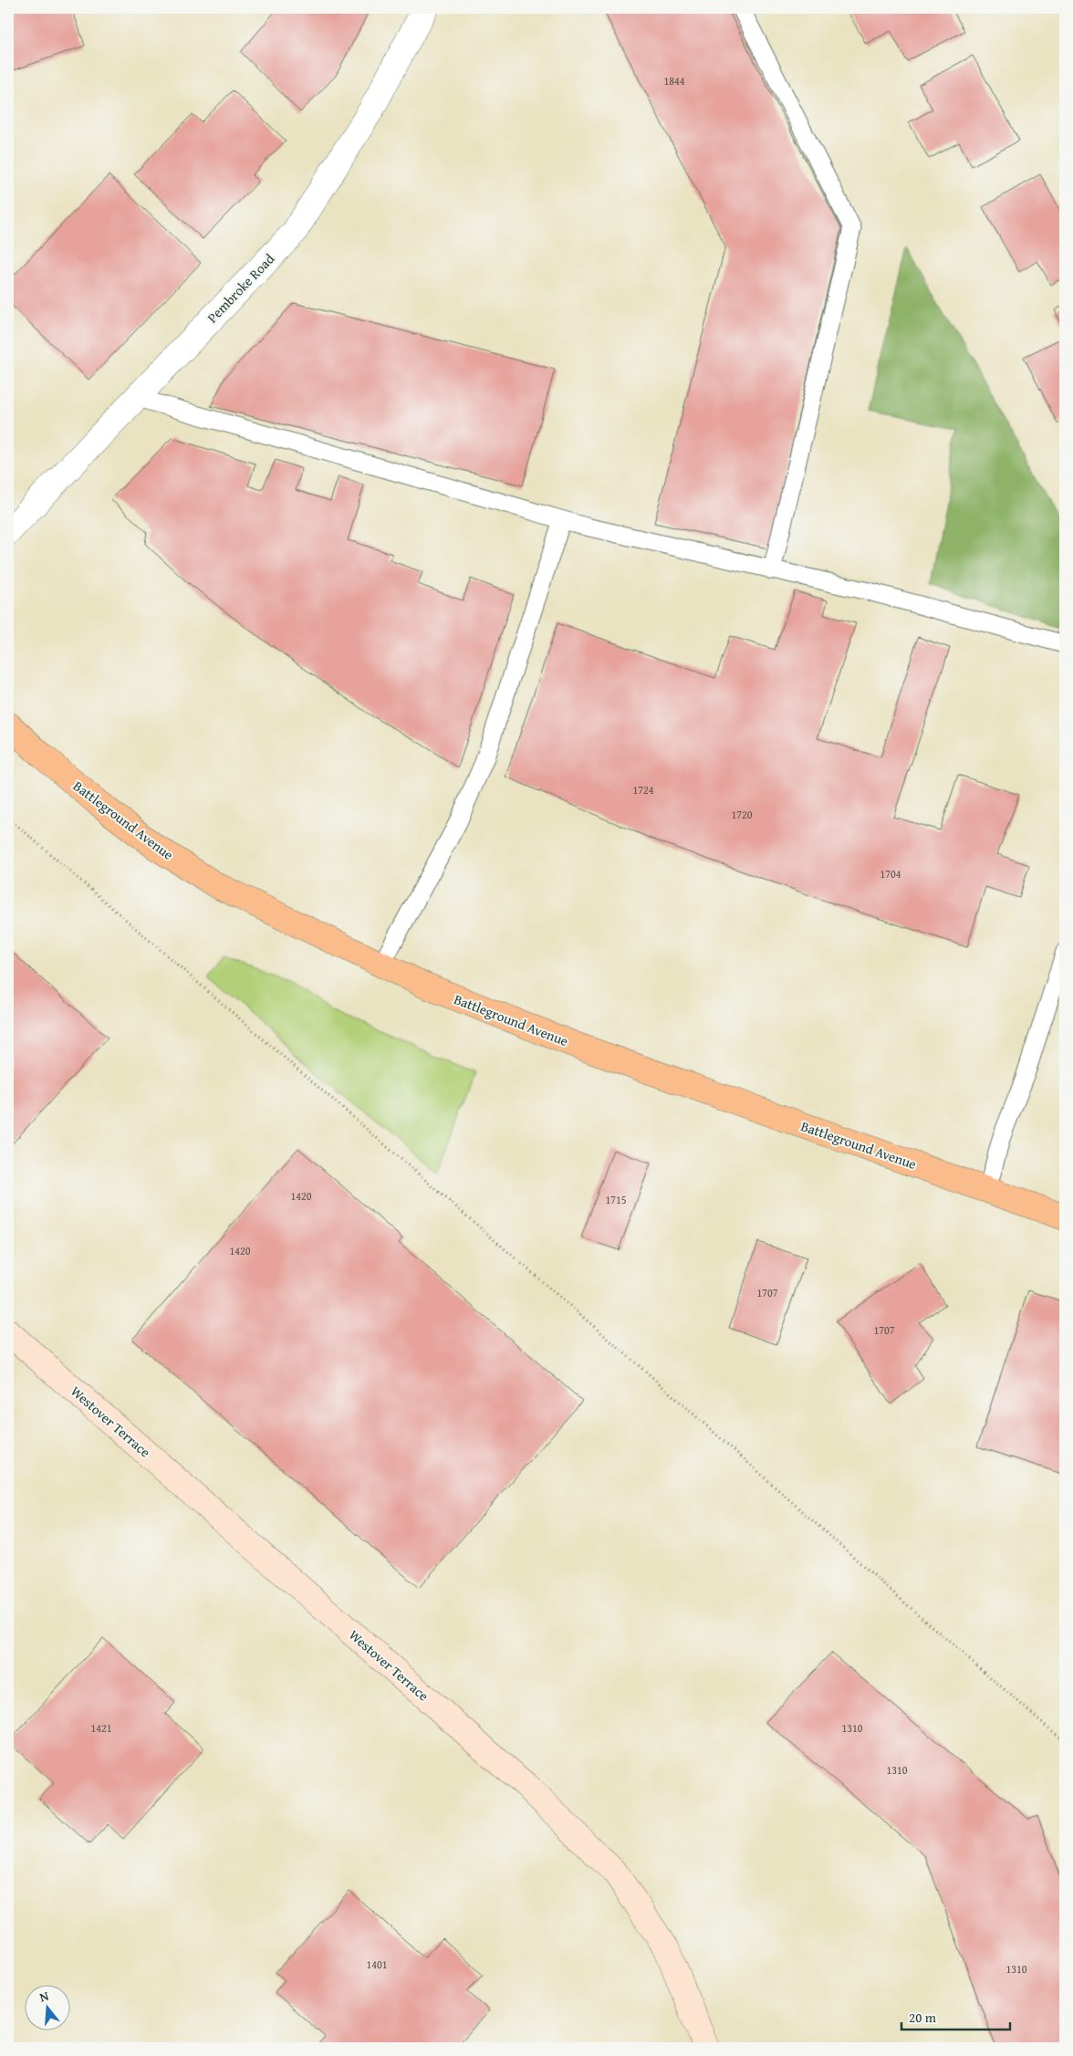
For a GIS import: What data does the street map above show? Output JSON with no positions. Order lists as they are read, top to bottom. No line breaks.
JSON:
{"streets":{"main road":["Battleground Avenue","Westover Terrace"],"street":["Pembroke Road"]},"house_numbers":["1844","1724","1720","1704","1420","1715","1420","1707","1707","1421","1310","1310","1401","1310"],"scale_bar":"20 m","north":"top"}
